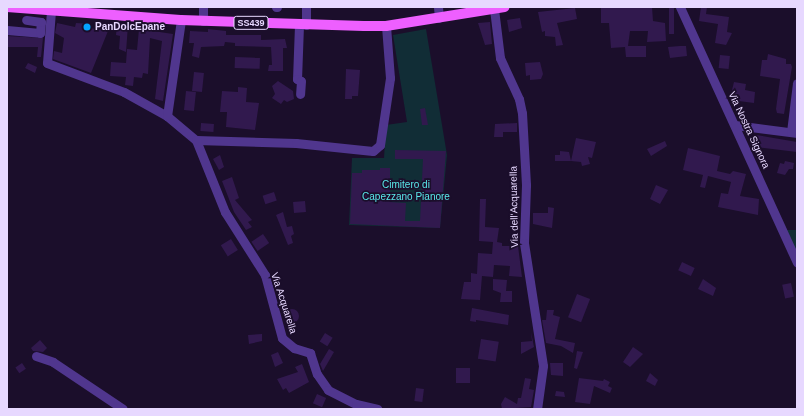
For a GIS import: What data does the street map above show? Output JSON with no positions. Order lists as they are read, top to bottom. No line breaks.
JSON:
{"streets":{"main road":["SS439"],"street":["Via Nostra Signora","Via dell'Acquarella","Via Acquarella"]},"crossings":[["SS439","Via dell'Acquarella"],["SS439","Via Acquarella"]],"parks":["Cimitero di Capezzano Pianore"],"places":["PanDolcEpane"]}
